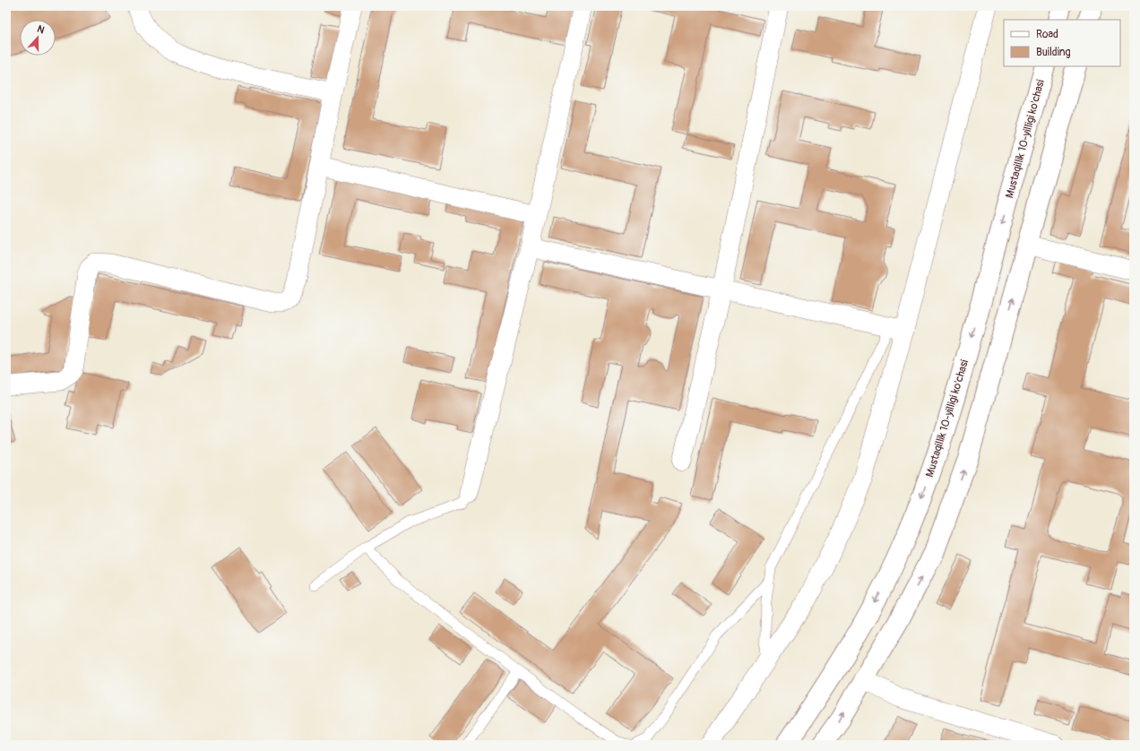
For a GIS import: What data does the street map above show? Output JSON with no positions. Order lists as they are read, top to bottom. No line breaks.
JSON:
{"streets":{"main road":["Mustaqillik 10-yilligi ko'chasi"]},"legend":["Road","Building"],"north":"top"}
